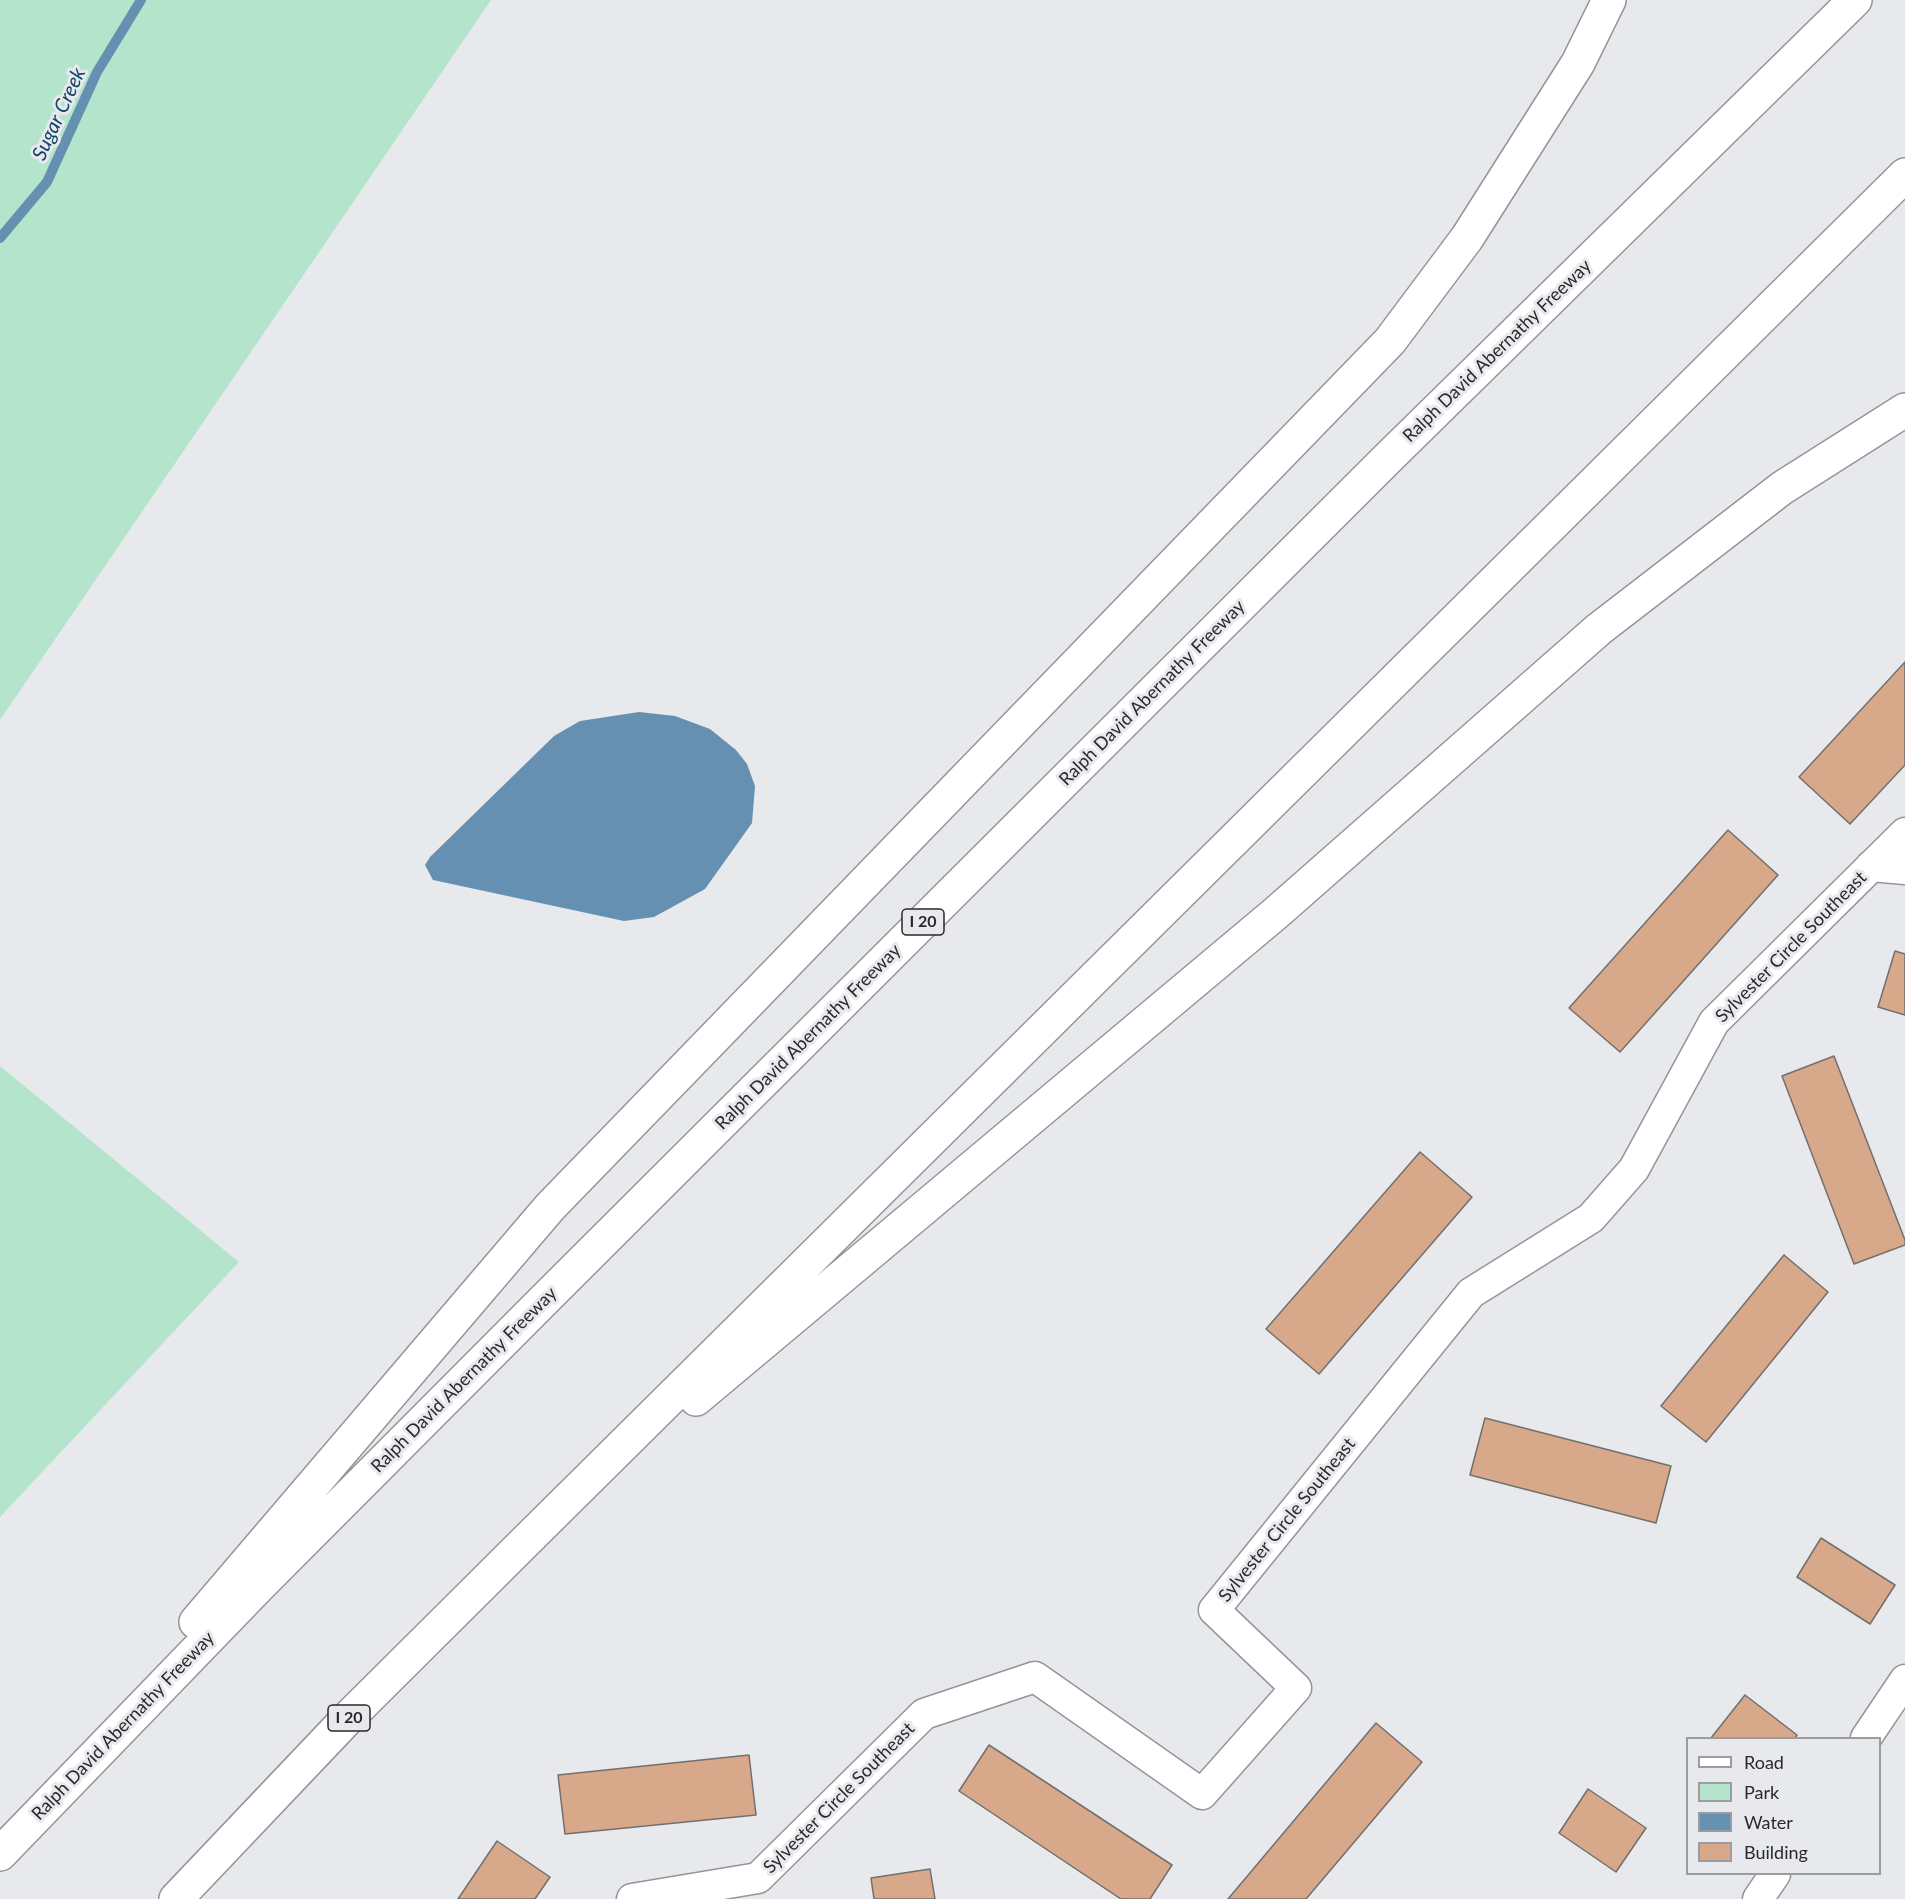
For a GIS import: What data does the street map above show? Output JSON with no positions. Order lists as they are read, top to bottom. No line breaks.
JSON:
{"streets":{"highway":["Ralph David Abernathy Freeway","I 20"],"street":["Sylvester Circle Southeast"]},"water":["Sugar Creek"],"legend":["Road","Park","Water","Building"]}
